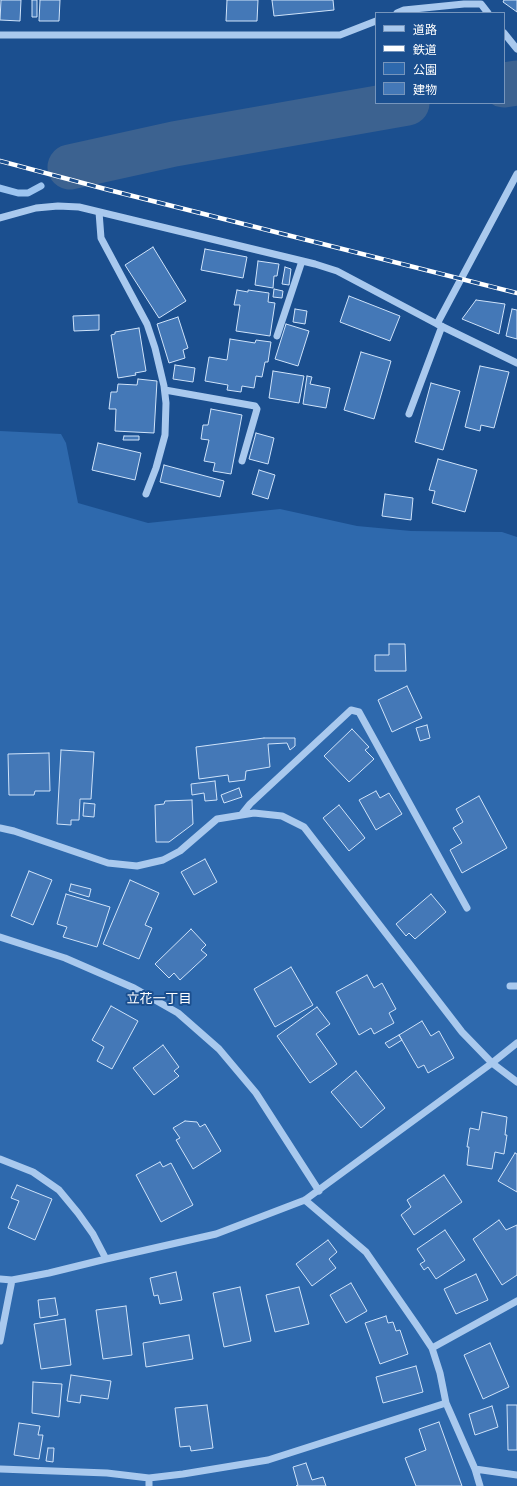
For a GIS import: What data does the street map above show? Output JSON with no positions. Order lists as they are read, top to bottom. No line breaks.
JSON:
{"districts":["立花一丁目"],"legend":["道路","鉄道","公園","建物"]}
